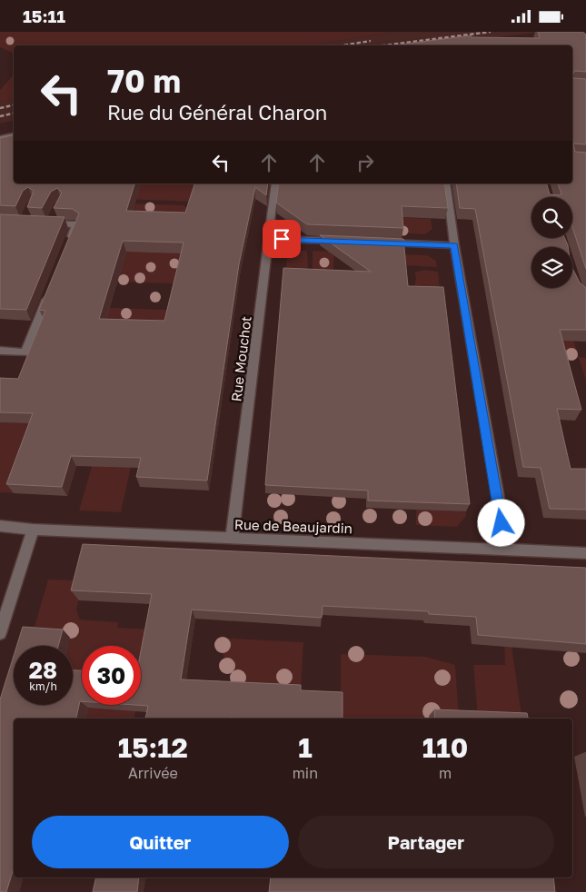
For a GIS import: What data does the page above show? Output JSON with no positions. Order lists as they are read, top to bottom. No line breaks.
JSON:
{"streets":{"street":["Rue Mouchot","Rue de Beaujardin"]},"crossings":[["Rue Mouchot","Rue de Beaujardin"]],"page":{"status":"15:11","turn":["70 m","Rue du Général Charon"],"speed":"28 km/h","limit":"30","eta":["15:12","Arrivée","1","min","110","m"],"buttons":["Quitter","Partager"]}}
